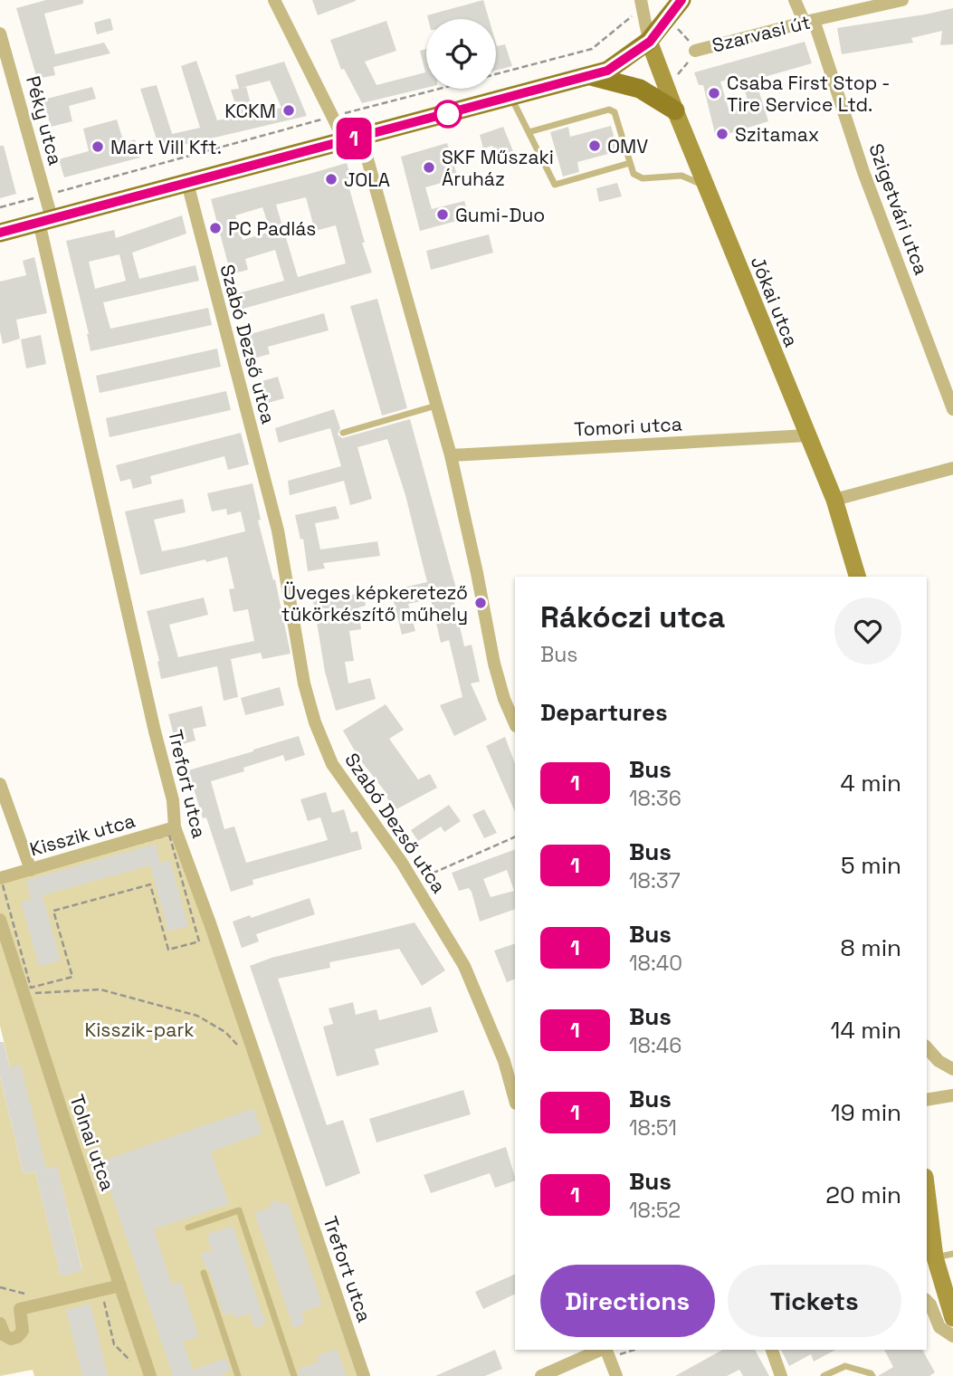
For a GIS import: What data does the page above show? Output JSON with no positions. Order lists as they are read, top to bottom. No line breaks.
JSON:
{"streets":{"main road":["Jókai utca"],"street":["Szarvasi út","Péky utca","Szigetvári utca","Szabó Dezső utca","Tomori utca","Trefort utca","Kisszik utca","Tolnai utca"]},"crossings":[["Szarvasi út","Szigetvári utca"],["Péky utca","Trefort utca"],["Jókai utca","Tomori utca"],["Trefort utca","Kisszik utca"]],"parks":["Kisszik-park"],"places":["Csaba First Stop - Tire Service Ltd.","KCKM","Szitamax","OMV","Mart Vill Kft.","SKF Műszaki Áruház","JOLA","Gumi-Duo","PC Padlás","Üveges képkeretező tükörkészítő műhely"],"lines":["bus line 1"],"page":{"on_map":"1","heading":[["Rákóczi utca","Bus"],"Departures"],"list":[{"mark":"1","name":"Bus","note":"18:36","value":"4 min"},{"mark":"1","name":"Bus","note":"18:37","value":"5 min"},{"mark":"1","name":"Bus","note":"18:40","value":"8 min"},{"mark":"1","name":"Bus","note":"18:46","value":"14 min"},{"mark":"1","name":"Bus","note":"18:51","value":"19 min"},{"mark":"1","name":"Bus","note":"18:52","value":"20 min"}],"buttons":["Directions","Tickets"]}}
